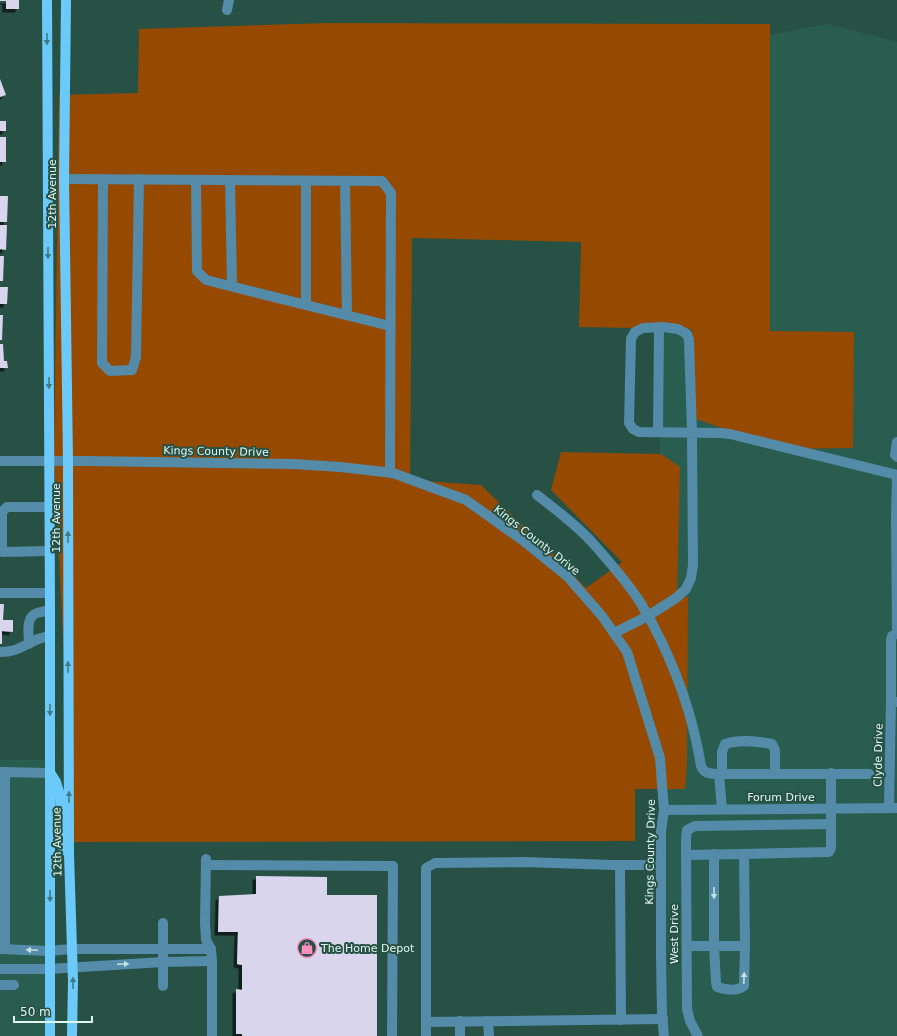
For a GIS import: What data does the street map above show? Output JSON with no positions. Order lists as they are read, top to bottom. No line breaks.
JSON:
{"streets":{"main road":["12th Avenue"],"street":["Kings County Drive","Clyde Drive","Forum Drive","West Drive"]},"crossings":[["12th Avenue","Kings County Drive"],["Kings County Drive","Forum Drive"],["Clyde Drive","Forum Drive"]],"places":{"shop":["The Home Depot"]},"scale_bar":"50 m"}
